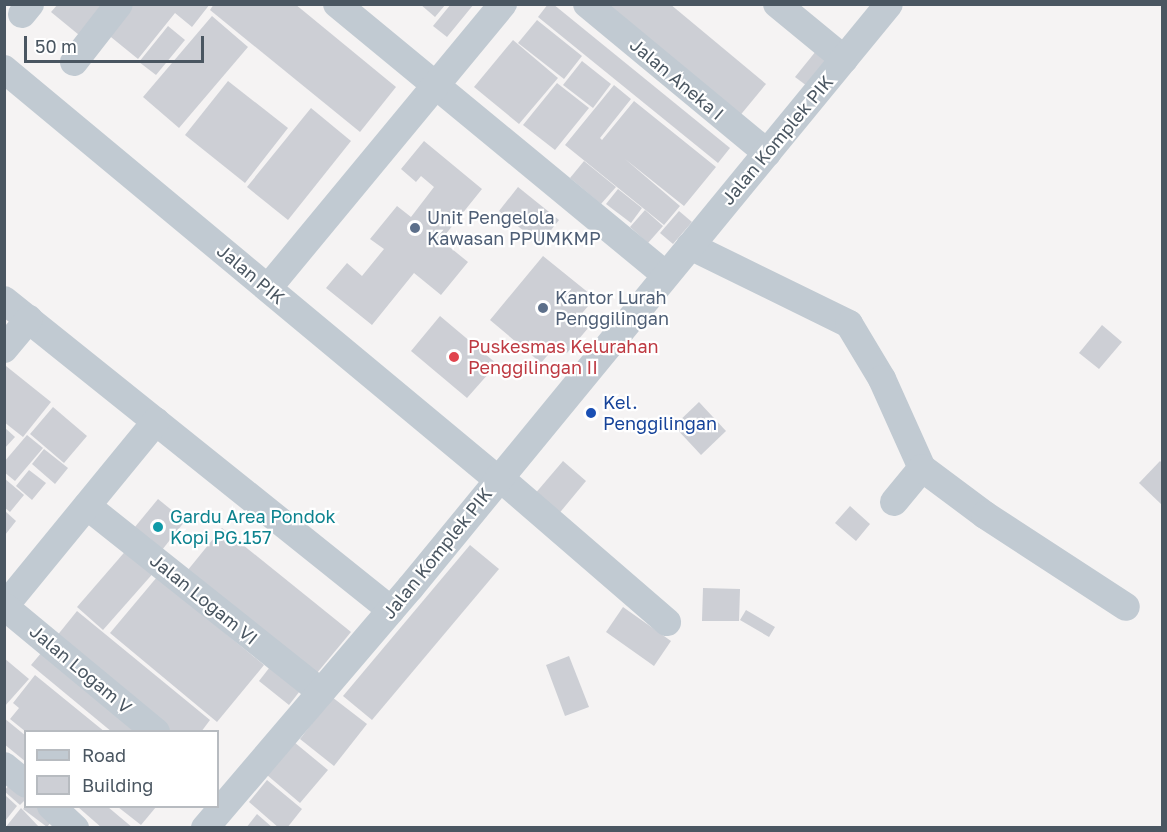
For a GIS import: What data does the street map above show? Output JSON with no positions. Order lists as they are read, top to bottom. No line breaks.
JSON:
{"streets":{"street":["Jalan Aneka I","Jalan Komplek PIK","Jalan PIK","Jalan Logam VI","Jalan Logam V"]},"crossings":[["Jalan Aneka I","Jalan Komplek PIK"],["Jalan Komplek PIK","Jalan PIK"],["Jalan Komplek PIK","Jalan Logam VI"]],"places":["Unit Pengelola Kawasan PPUMKMP","Kantor Lurah Penggilingan","Puskesmas Kelurahan Penggilingan II","Kel. Penggilingan","Gardu Area Pondok Kopi PG.157"],"legend":["Road","Building"],"scale_bar":"50 m"}
